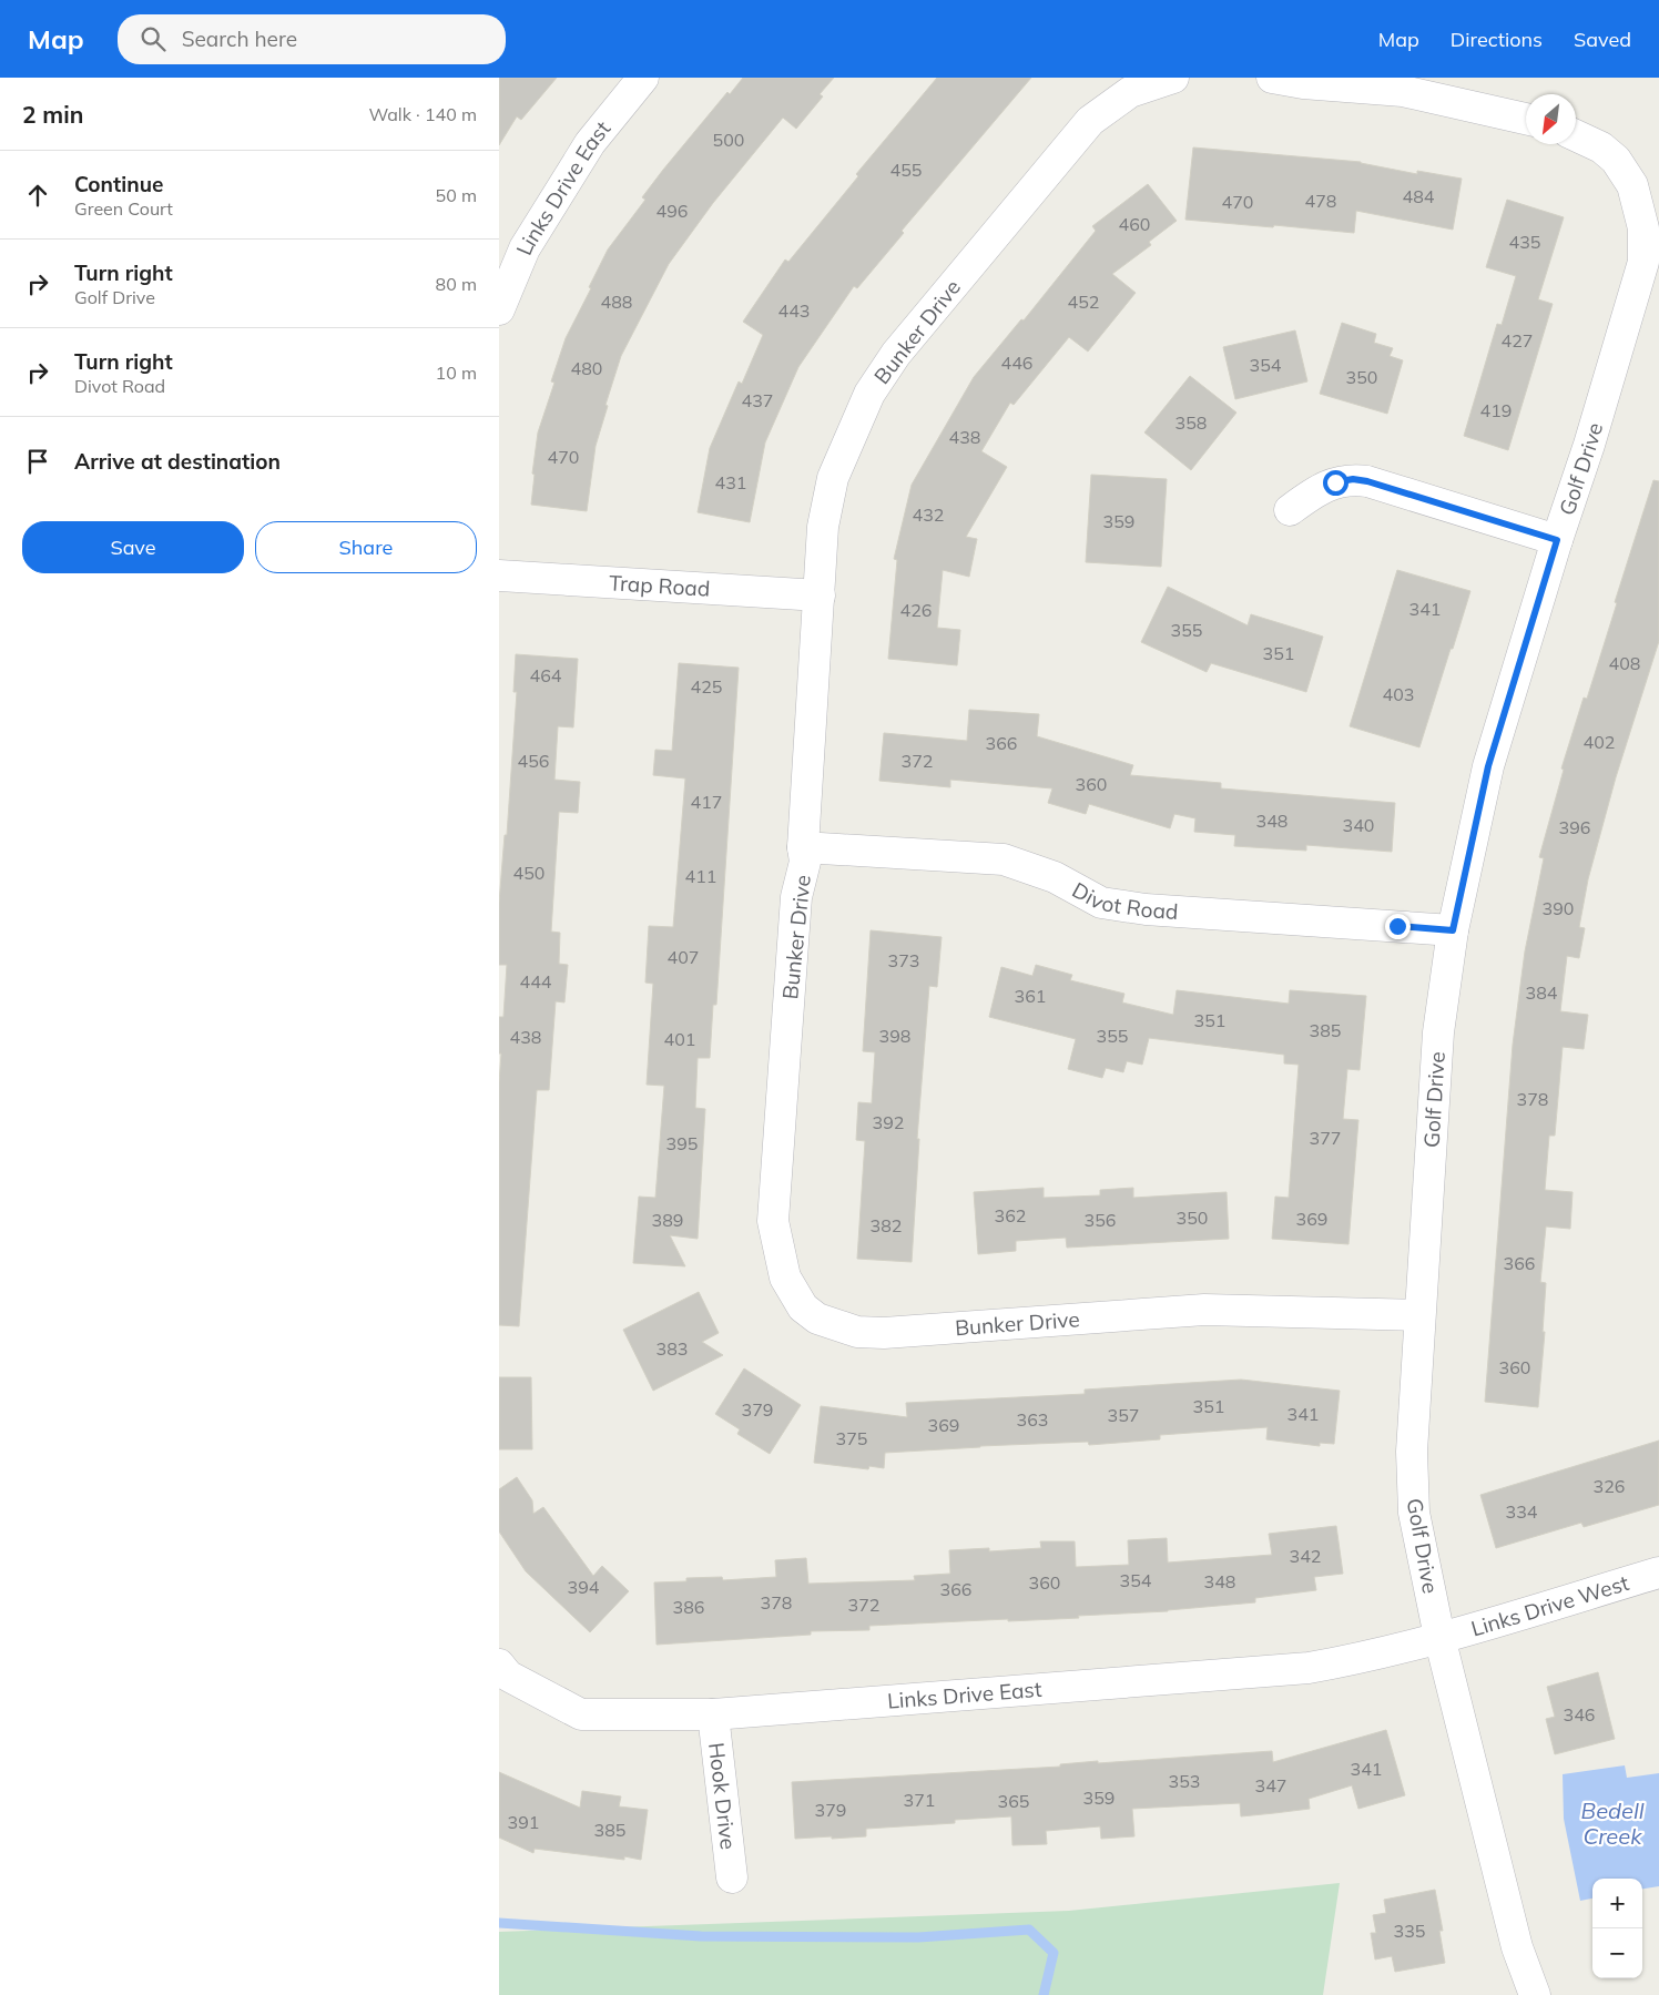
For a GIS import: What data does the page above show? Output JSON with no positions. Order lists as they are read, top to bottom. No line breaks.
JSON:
{"streets":{"street":["Links Drive East","Bunker Drive","Golf Drive","Trap Road","Divot Road","Links Drive West","Hook Drive"]},"crossings":[["Links Drive East","Golf Drive"],["Links Drive East","Links Drive West"],["Links Drive East","Hook Drive"],["Bunker Drive","Golf Drive"],["Bunker Drive","Trap Road"],["Bunker Drive","Divot Road"],["Golf Drive","Divot Road"],["Golf Drive","Links Drive West"]],"water":["Bedell Creek"],"house_numbers":["500","455","484","478","470","496","460","435","488","452","443","427","446","354","480","350","437","419","358","438","470","431","432","359","341","426","355","351","408","464","425","403","402","366","456","372","360","417","348","340","396","450","411","390","407","373","444","384","361","351","385","398","355","438","401","378","392","377","395","362","350","369","389","356","382","366","383","360","351","379","341","357","363","369","375","326","334","342","354","348","360","394","366","378","372","386","346","341","353","347","359","371","365","379","391","385","335"],"north":"bottom left","page":{"header":"Map","search":"Search here","nav":["Map","Directions","Saved"],"heading":["2 min","Walk · 140 m"],"list":[["Continue","Green Court","50 m"],["Turn right","Golf Drive","80 m"],["Turn right","Divot Road","10 m"],"Arrive at destination"],"buttons":["Save","Share"],"map_buttons":["+","−"]}}
